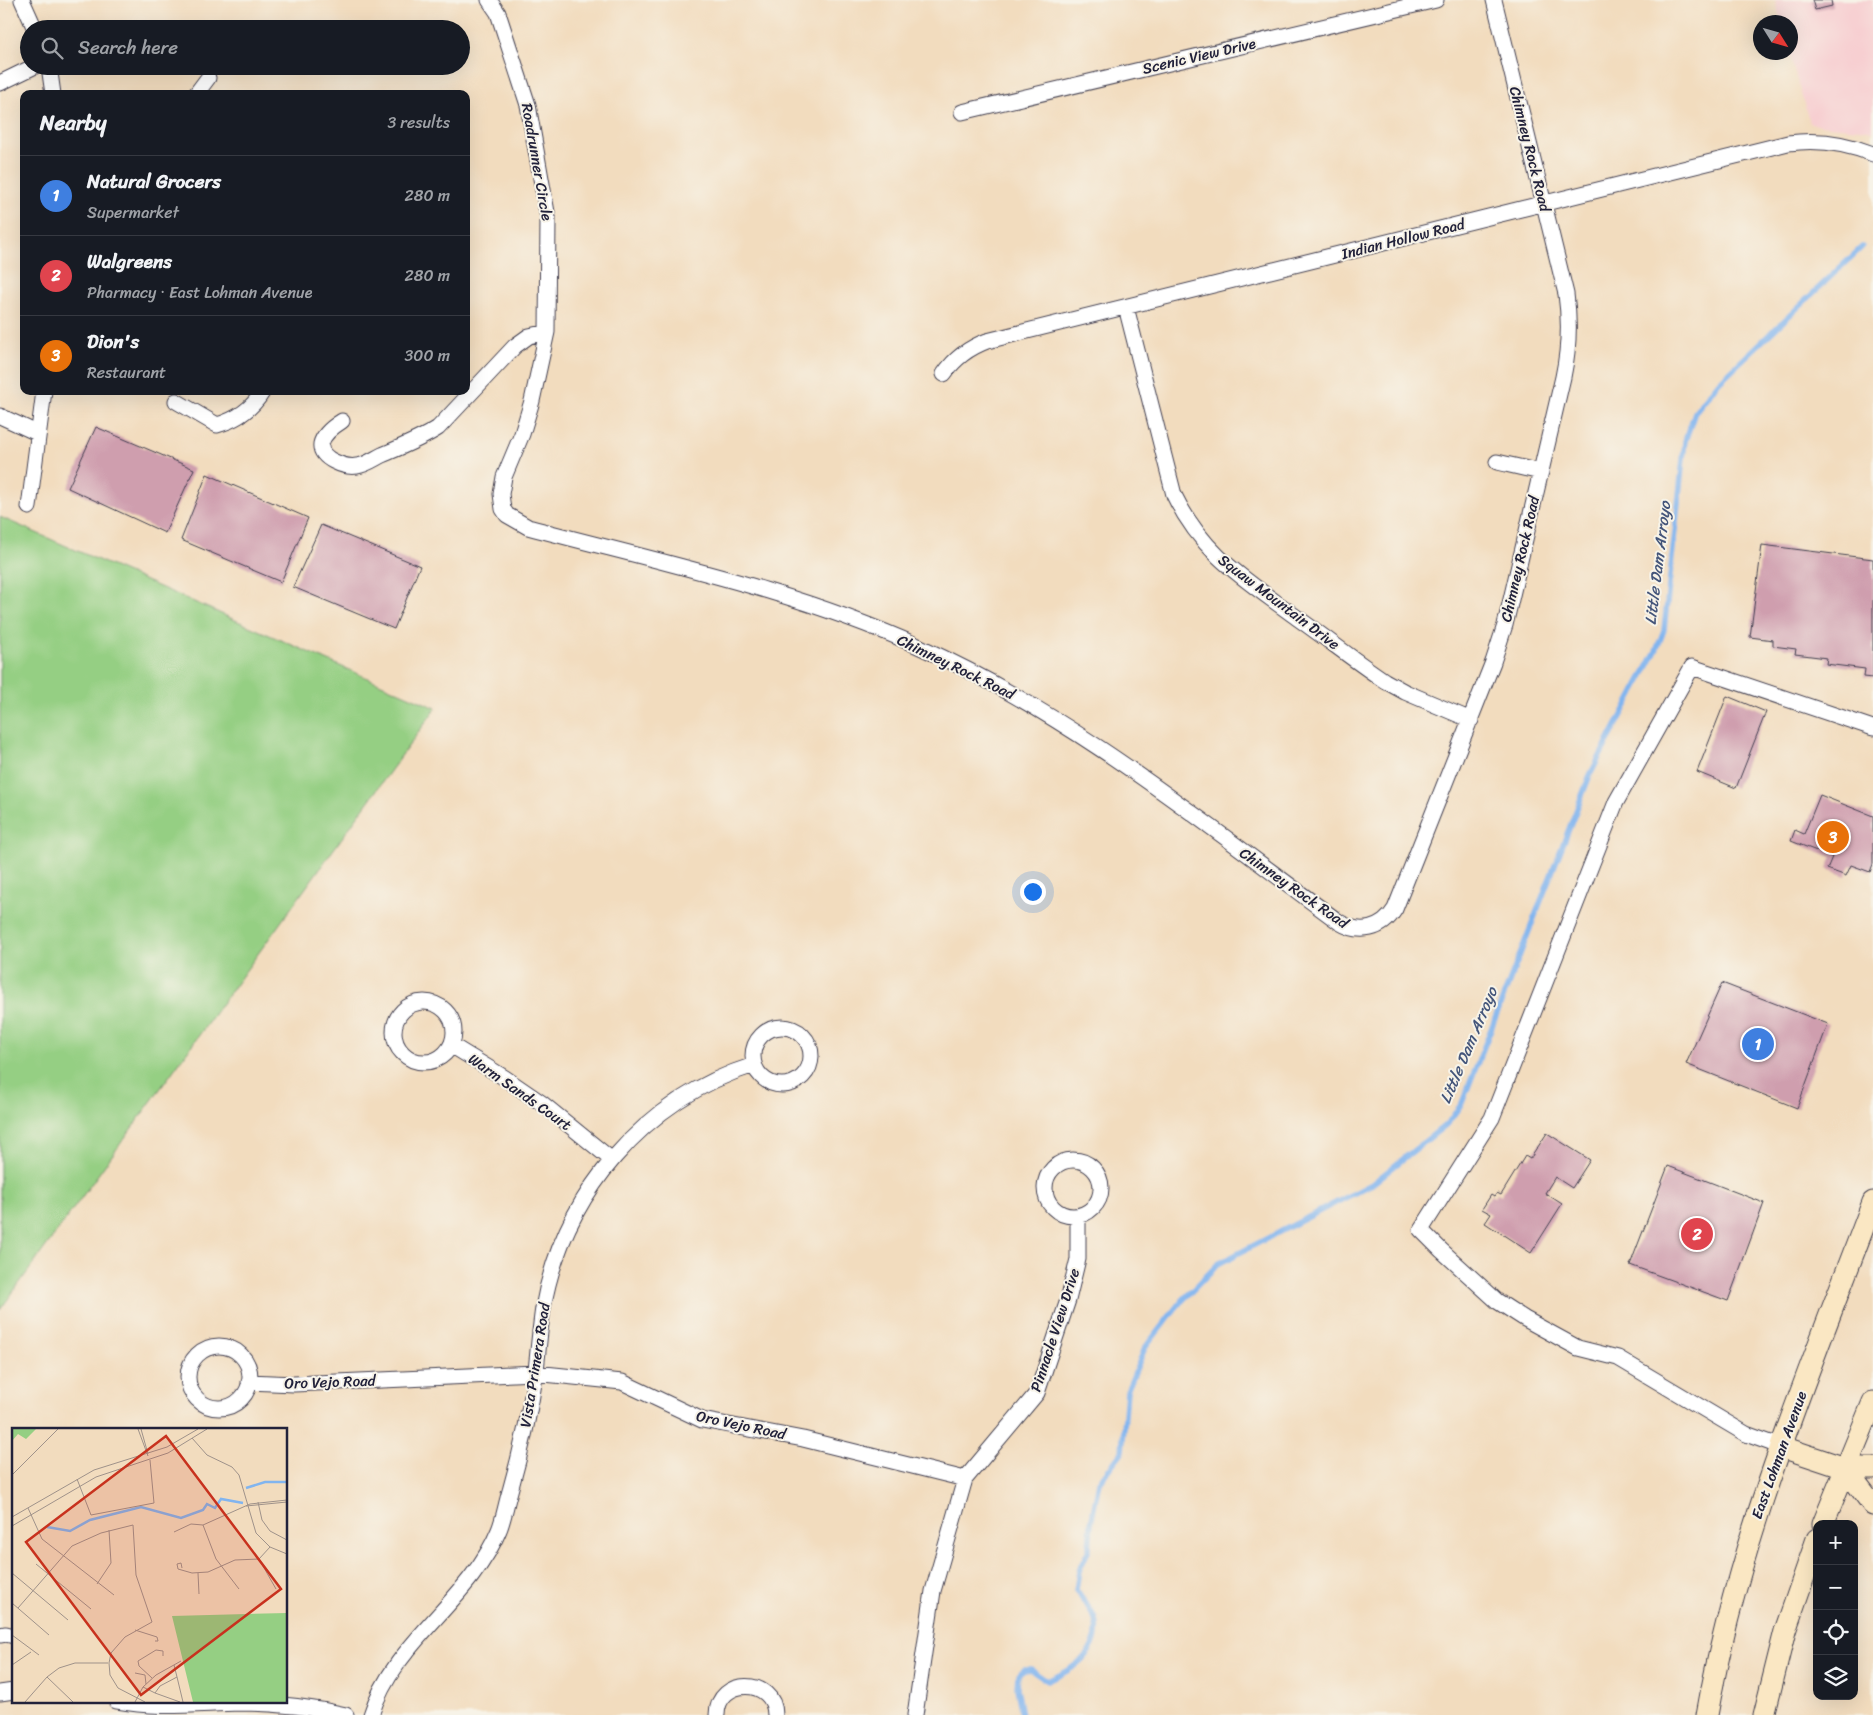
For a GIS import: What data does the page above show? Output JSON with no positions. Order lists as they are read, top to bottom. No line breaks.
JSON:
{"streets":{"main road":["East Lohman Avenue"],"street":["Scenic View Drive","Chimney Rock Road","Roadrunner Circle","Indian Hollow Road","Squaw Mountain Drive","Warm Sands Court","Pinnacle View Drive","Vista Primera Road","Oro Vejo Road"]},"crossings":[["Chimney Rock Road","Roadrunner Circle"],["Chimney Rock Road","Indian Hollow Road"],["Chimney Rock Road","Squaw Mountain Drive"],["Indian Hollow Road","Squaw Mountain Drive"],["Warm Sands Court","Vista Primera Road"],["Pinnacle View Drive","Oro Vejo Road"],["Vista Primera Road","Oro Vejo Road"]],"water":["Little Dam Arroyo"],"north":"bottom right","page":{"search":"Search here","heading":["Nearby","3 results"],"list":[{"mark":"1","name":"Natural Grocers","note":"Supermarket","value":"280 m"},{"mark":"2","name":"Walgreens","note":"Pharmacy · East Lohman Avenue","value":"280 m"},{"mark":"3","name":"Dion's","note":"Restaurant","value":"300 m"}],"pins":["3","1","2"],"map_buttons":["+","−"]}}
